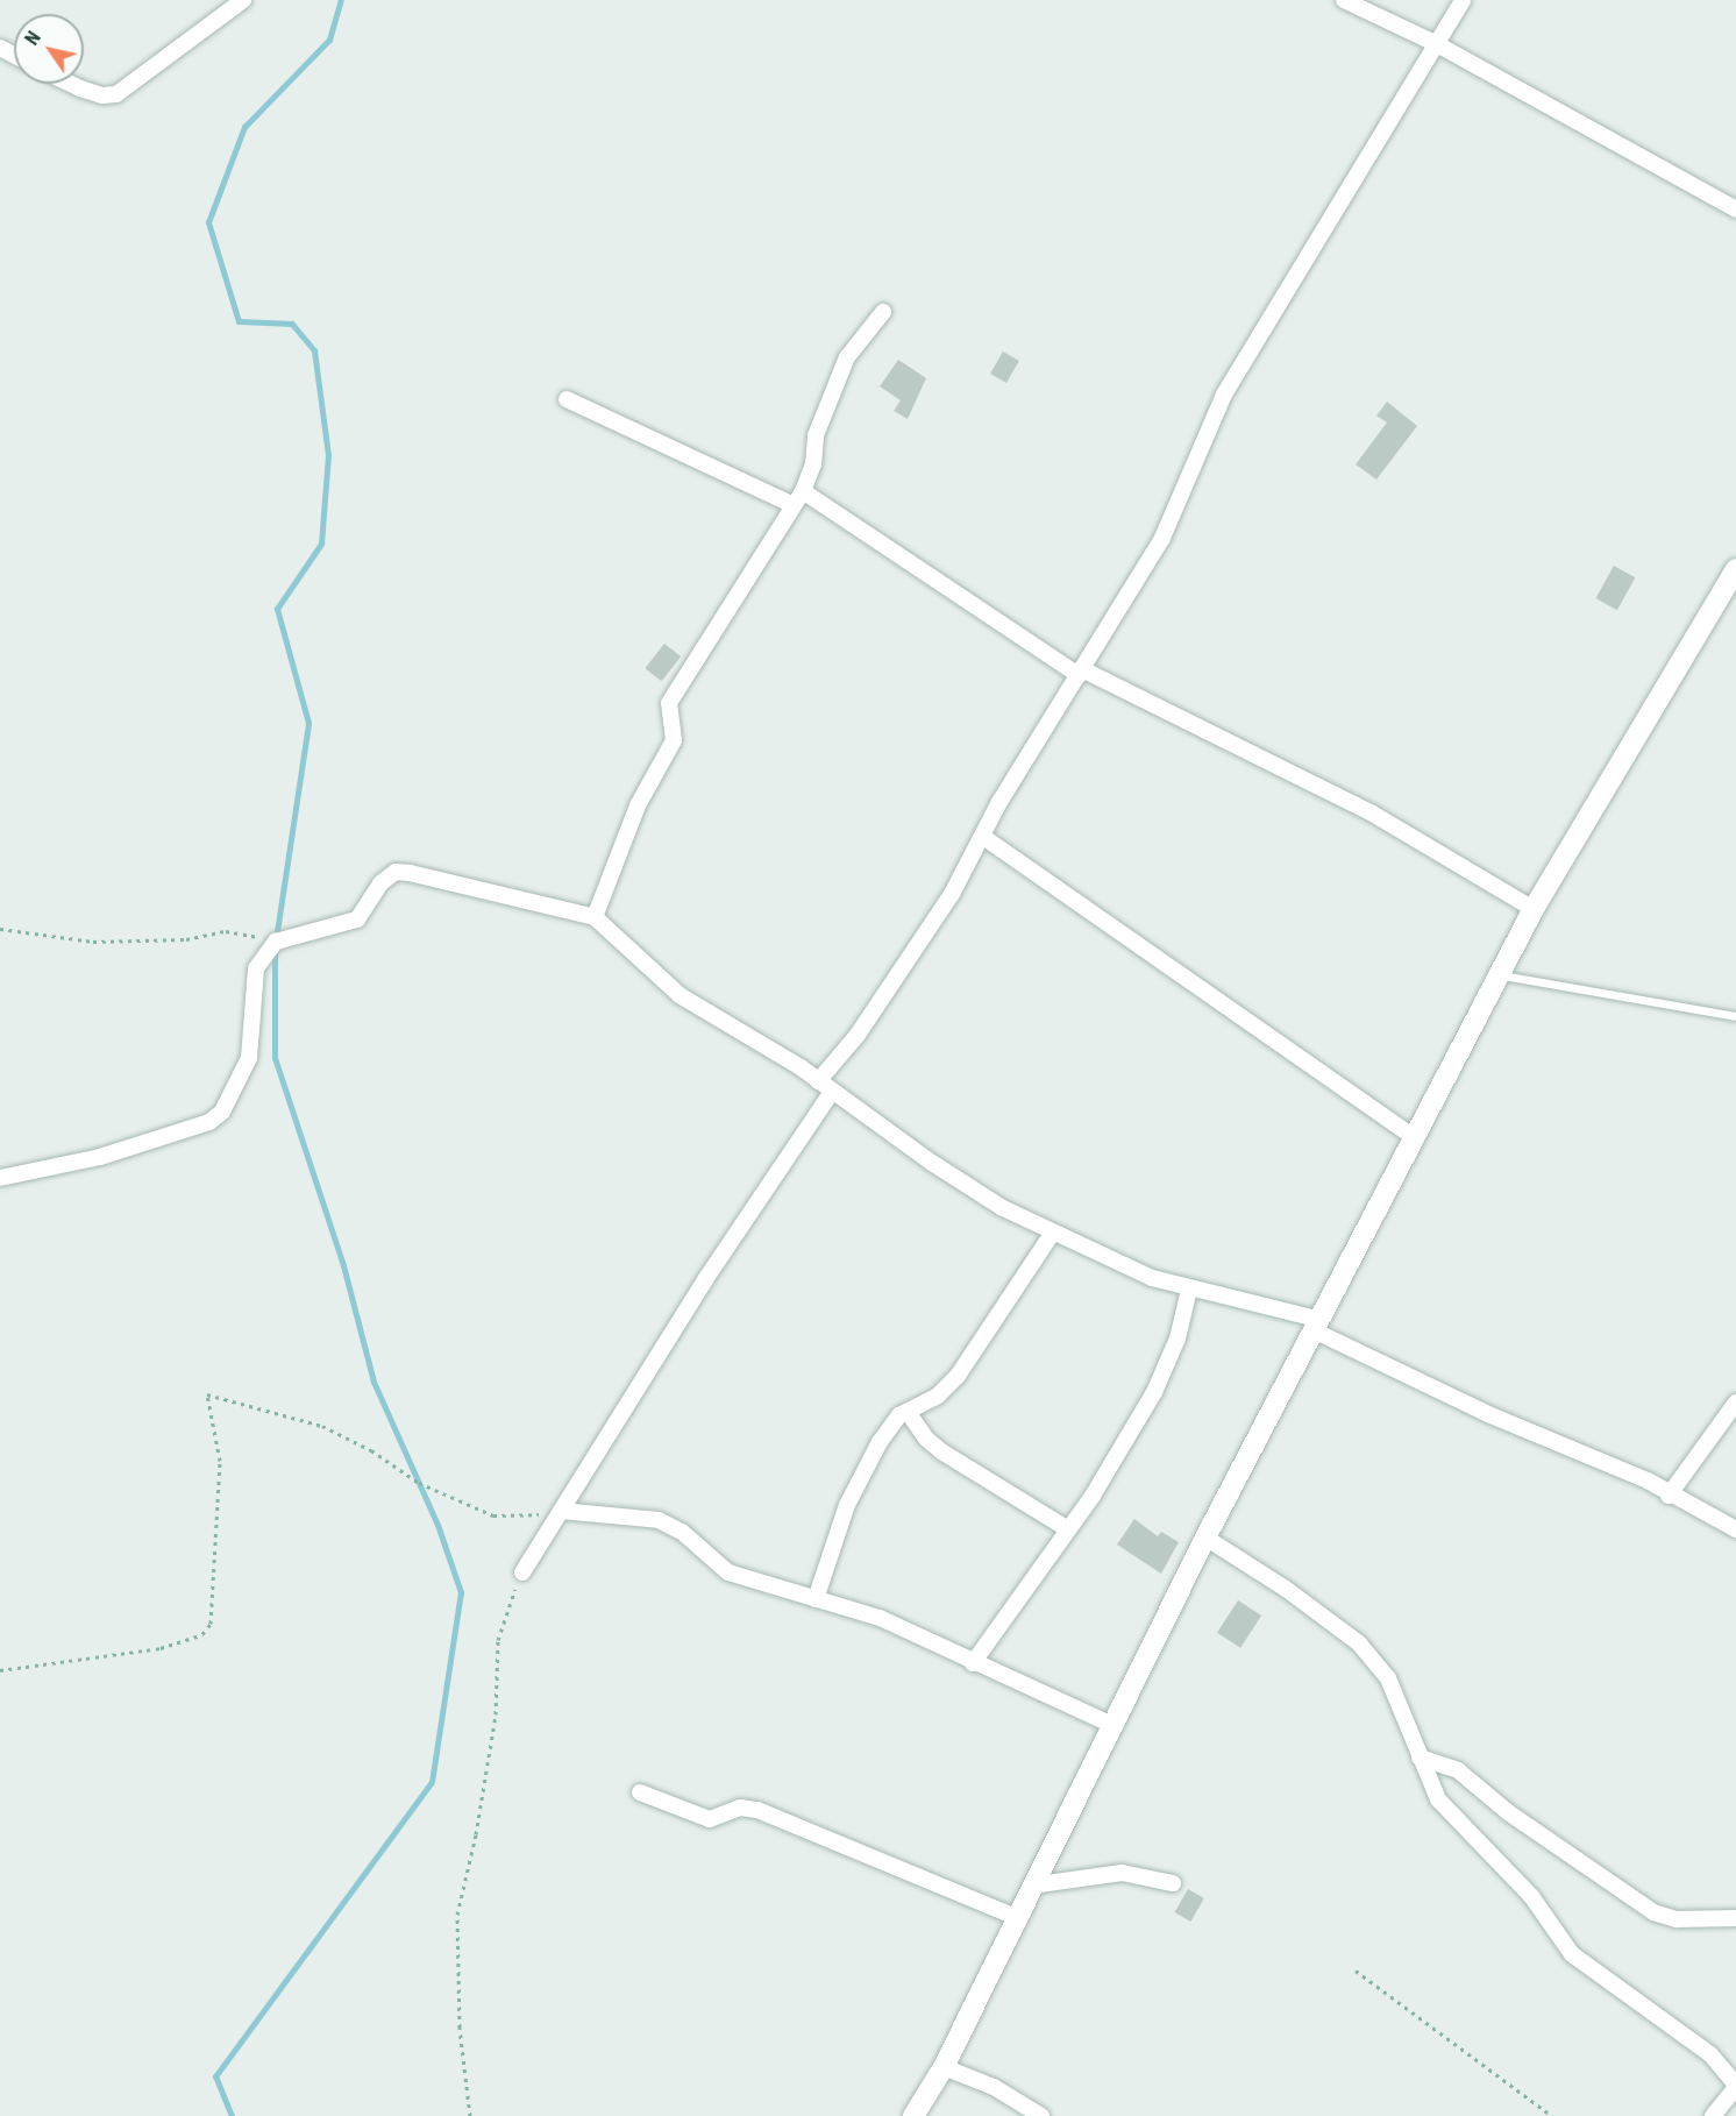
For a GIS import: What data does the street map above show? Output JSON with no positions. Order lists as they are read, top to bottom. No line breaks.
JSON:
{"north":"top left"}
